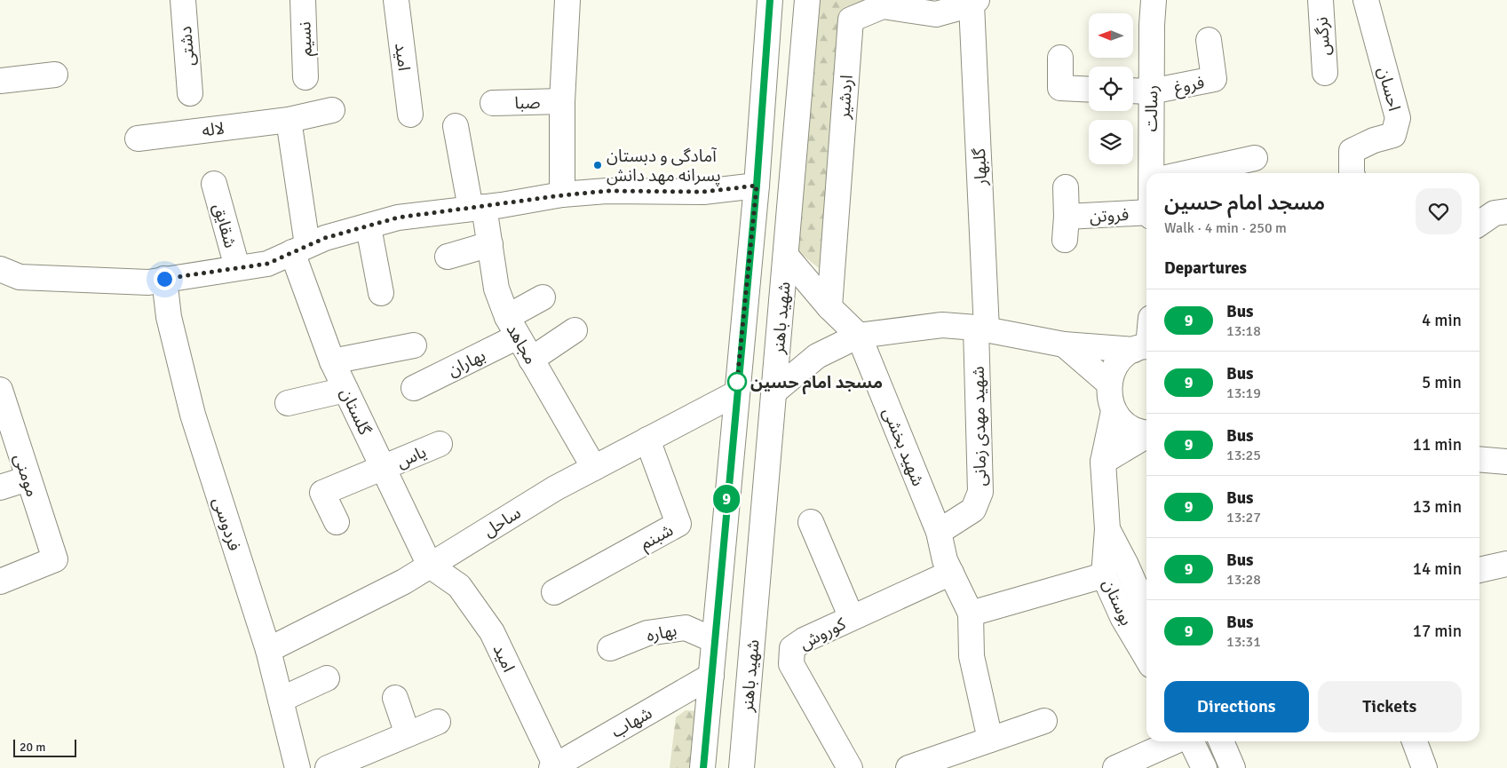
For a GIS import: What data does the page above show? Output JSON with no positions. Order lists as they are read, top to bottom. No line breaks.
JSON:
{"streets":{"street":["نرگس","نسیم","دشتی","امید","فروغ","احسان","اردشیر","صبا","رسالت","لاله","گلبهار","فروتن","شقایق","شهید باهنر","مجاهد","بهاران","گلستان","شهید مهدی زمانی","شهید بخشی","یاس","مومنی","ساحل","فردوسی","شبنم","بوستان","بهاره","کوروش","شهاب"]},"crossings":[["امید","گلستان"],["امید","ساحل"],["امید","شهاب"],["فروغ","رسالت"],["اردشیر","گلبهار"],["گلبهار","شهید مهدی زمانی"],["مجاهد","بهاران"],["مجاهد","ساحل"],["گلستان","یاس"],["گلستان","ساحل"],["شهید مهدی زمانی","شهید بخشی"],["شهید بخشی","کوروش"],["ساحل","فردوسی"],["ساحل","شبنم"]],"places":["آمادگی و دبستان پسرانه مهد دانش","مسجد امام حسین"],"lines":["bus line 9"],"scale_bar":"20 m","north":"left","page":{"on_map":"9","heading":[["مسجد امام حسین","Walk · 4 min · 250 m"],"Departures"],"list":[{"mark":"9","name":"Bus","note":"13:18","value":"4 min"},{"mark":"9","name":"Bus","note":"13:19","value":"5 min"},{"mark":"9","name":"Bus","note":"13:25","value":"11 min"},{"mark":"9","name":"Bus","note":"13:27","value":"13 min"},{"mark":"9","name":"Bus","note":"13:28","value":"14 min"},{"mark":"9","name":"Bus","note":"13:31","value":"17 min"}],"buttons":["Directions","Tickets"],"scale":"20 m"}}
